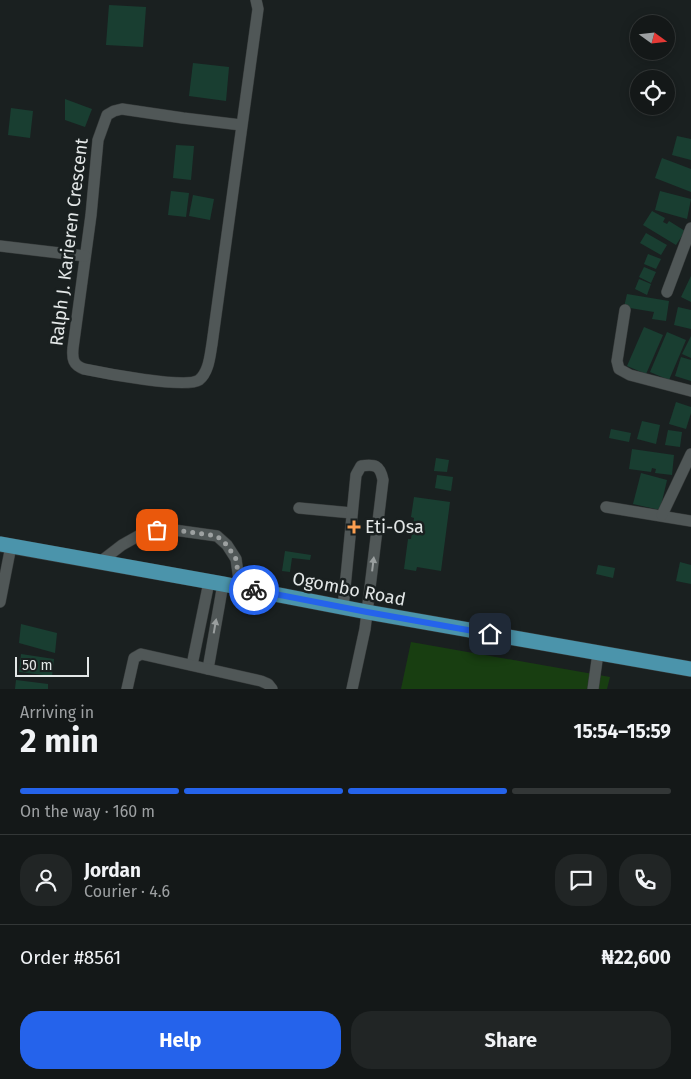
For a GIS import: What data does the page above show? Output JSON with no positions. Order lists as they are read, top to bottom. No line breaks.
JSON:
{"streets":{"main road":["Ogombo Road"],"street":["Ralph J. Karieren Crescent"]},"places":{"health":["Eti-Osa"]},"scale_bar":"50 m","north":"right","page":{"scale":"50 m","heading":["2 min","Arriving in","15:54–15:59"],"panel":["Jordan","Courier · 4.6","Order #8561","₦22,600"],"bar":"On the way · 160 m","buttons":["Help","Share"]}}
